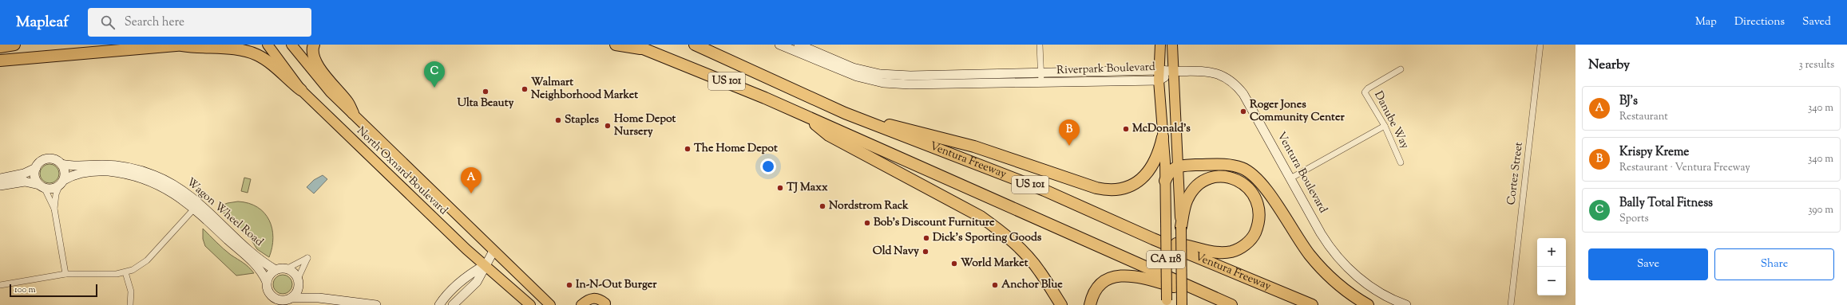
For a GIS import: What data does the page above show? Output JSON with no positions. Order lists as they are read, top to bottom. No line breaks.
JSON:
{"streets":{"highway":["US 101","Ventura Freeway"],"main road":["North Oxnard Boulevard","CA 118"],"street":["Riverpark Boulevard","Danube Way","Ventura Boulevard","Cortez Street","Wagon Wheel Road"]},"crossings":[["Riverpark Boulevard","Ventura Boulevard"],["Riverpark Boulevard","CA 118"],["Ventura Boulevard","CA 118"]],"places":["Walmart Neighborhood Market","Ulta Beauty","Roger Jones Community Center","Staples","Home Depot Nursery","McDonald's","The Home Depot","TJ Maxx","Nordstrom Rack","Bob's Discount Furniture","Dick's Sporting Goods","Old Navy","World Market","In-N-Out Burger","Anchor Blue"],"scale_bar":"100 m","page":{"header":"Mapleaf","search":"Search here","nav":["Map","Directions","Saved"],"heading":["Nearby","3 results"],"pins":["C","B","A"],"list":[{"mark":"A","name":"BJ's","note":"Restaurant","value":"340 m"},{"mark":"B","name":"Krispy Kreme","note":"Restaurant · Ventura Freeway","value":"340 m"},{"mark":"C","name":"Bally Total Fitness","note":"Sports","value":"390 m"}],"map_buttons":["+","−"],"buttons":["Save","Share"],"scale":"100 m"}}
